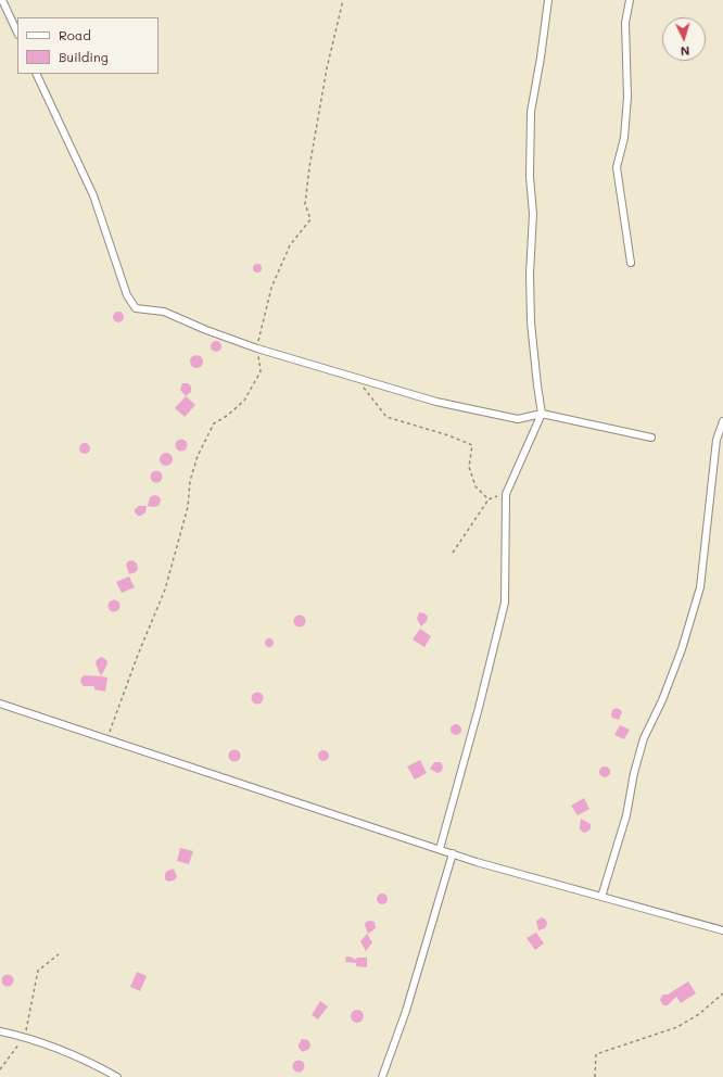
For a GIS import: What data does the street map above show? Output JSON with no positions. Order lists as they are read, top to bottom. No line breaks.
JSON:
{"legend":["Road","Building"],"north":"bottom"}
